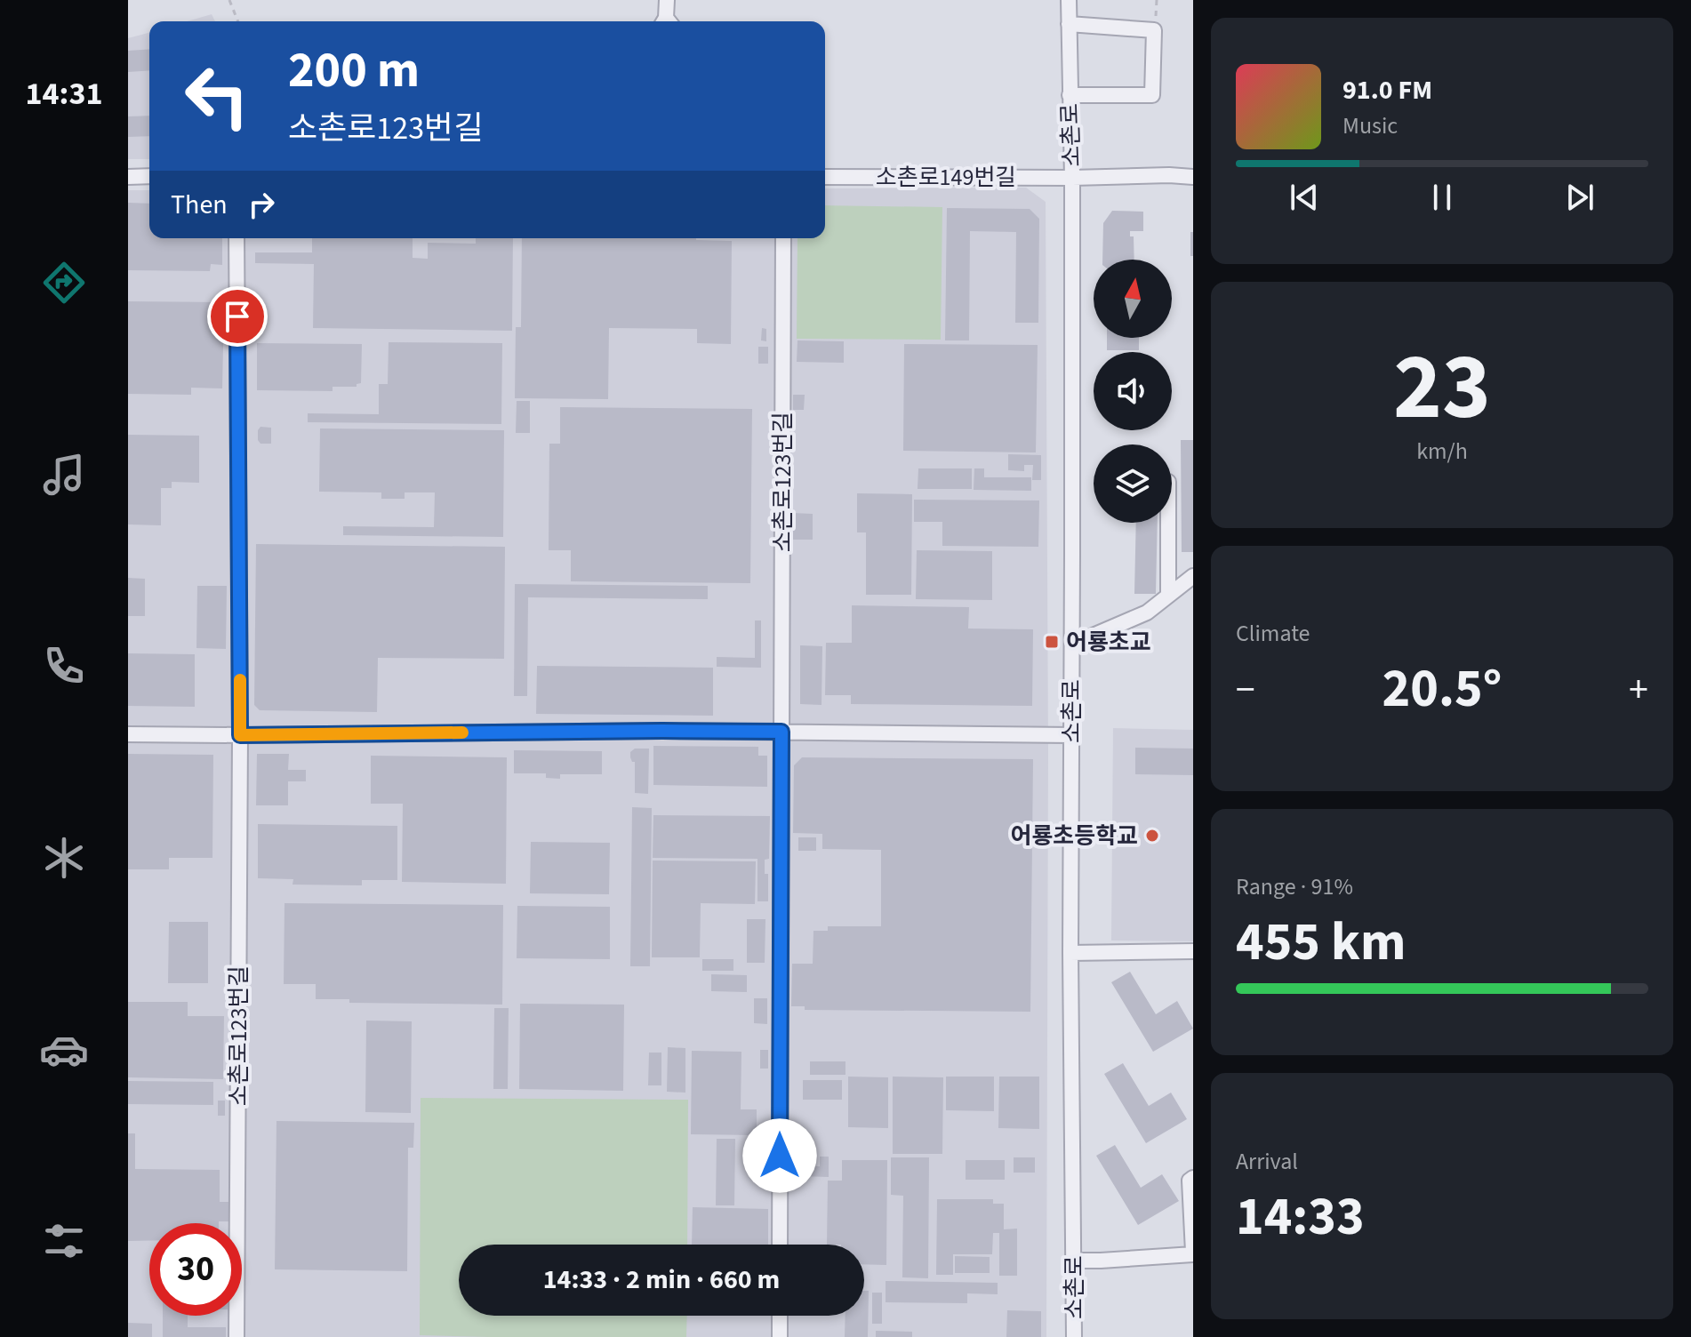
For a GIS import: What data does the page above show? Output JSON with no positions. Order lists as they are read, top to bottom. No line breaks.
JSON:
{"streets":{"street":["소촌로","소촌로149번길","소촌로123번길"]},"crossings":[["소촌로","소촌로149번길"]],"places":{"transit":["어룡초교"],"other":["어룡초등학교"]},"north":"top","page":{"tabs":"14:31","turn":["200 m","소촌로123번길"],"song":["91.0 FM","Music"],"then":"Then","tile":[["23","km/h"],"Climate",["Range · 91%","455 km"],["Arrival","14:33"]],"heat":["−","20.5°","+"],"limit":"30","trip":"14:33 · 2 min · 660 m"}}
